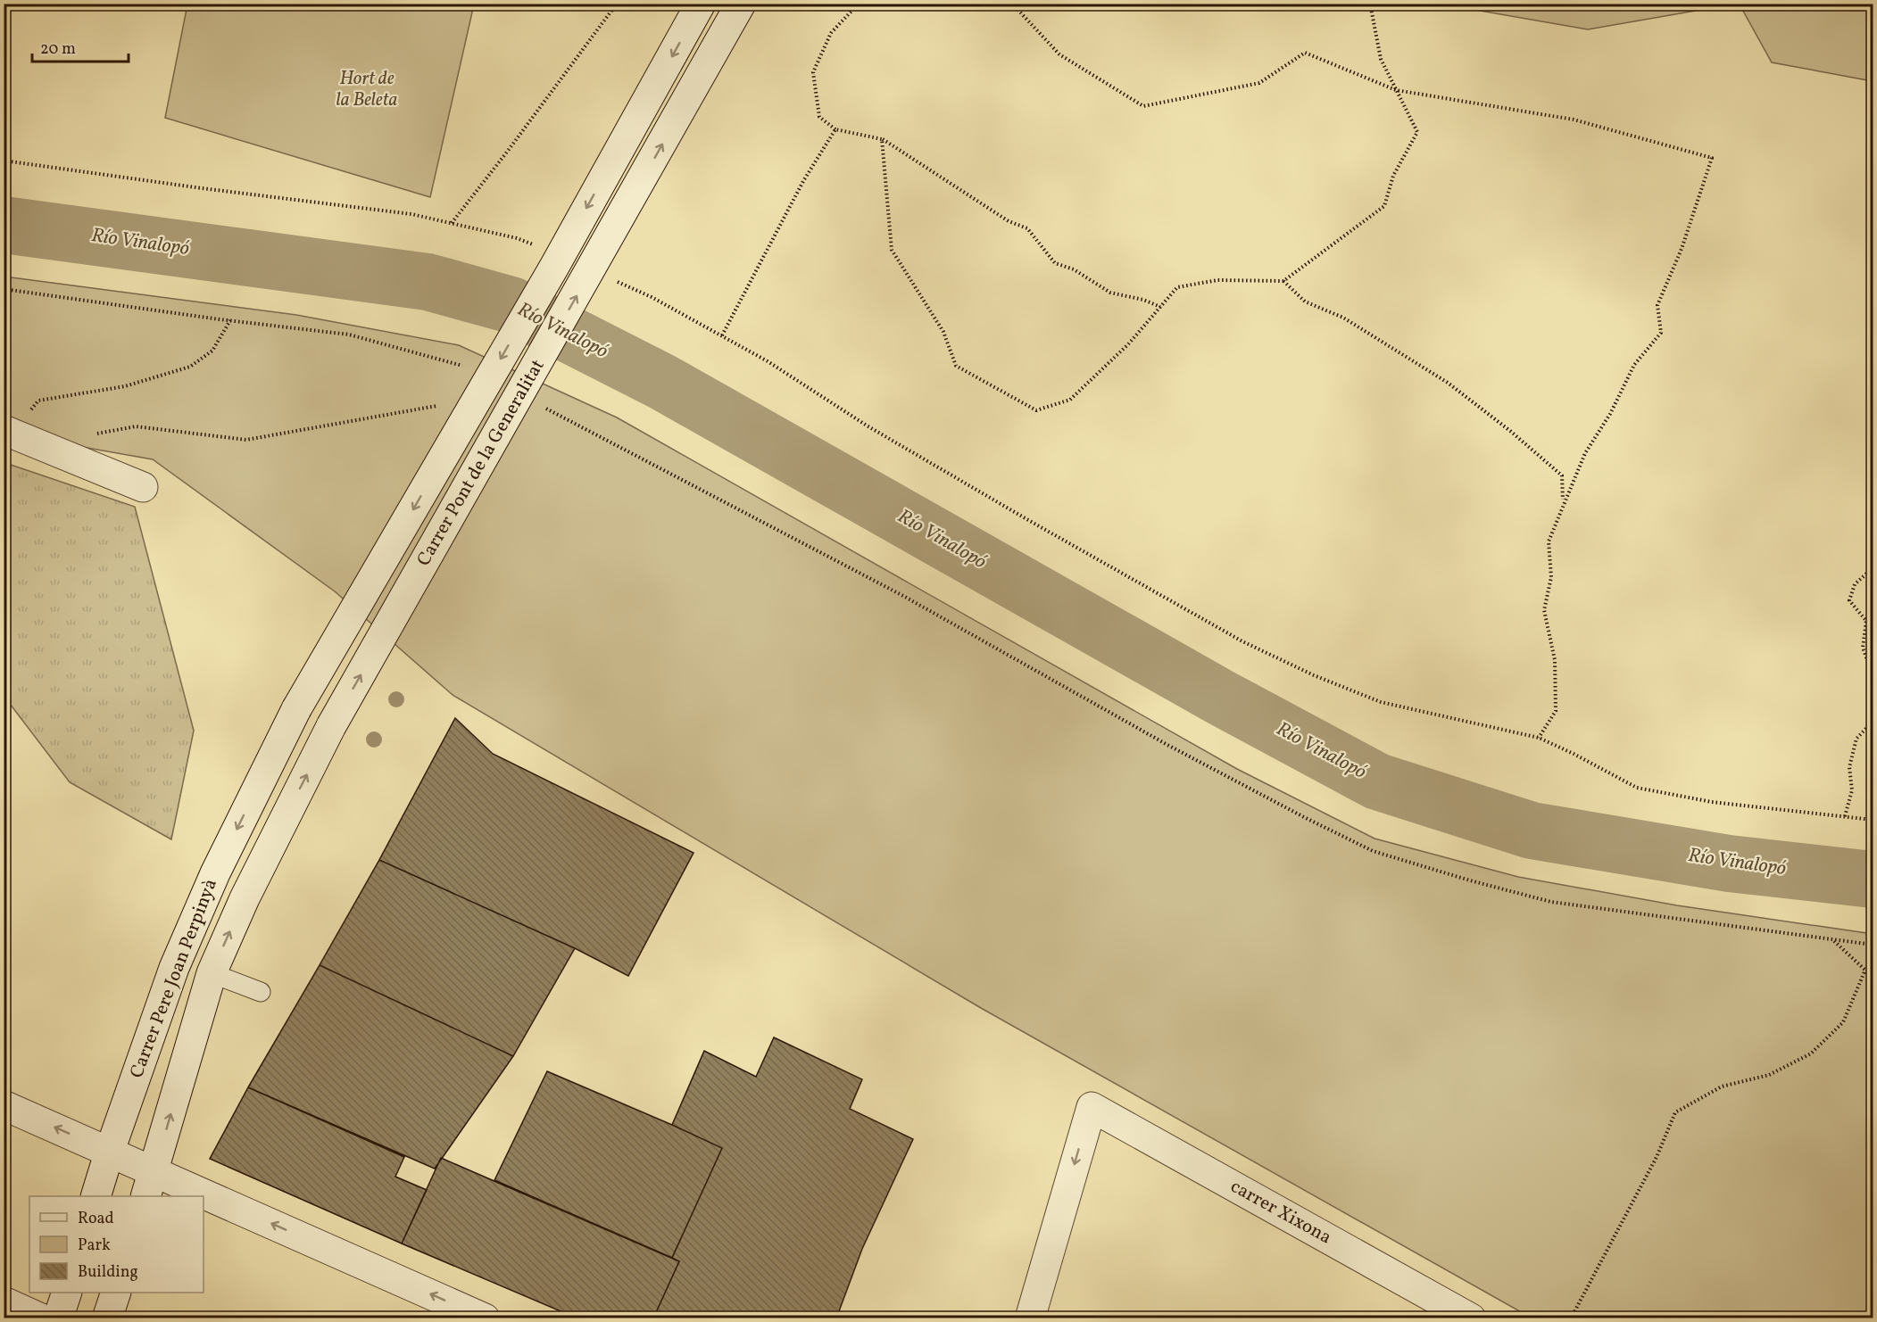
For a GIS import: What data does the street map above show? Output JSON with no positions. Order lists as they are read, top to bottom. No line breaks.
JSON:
{"streets":{"main road":["Carrer Pont de la Generalitat","Carrer Pere Joan Perpinyà","carrer Xixona"]},"crossings":[["Carrer Pont de la Generalitat","Carrer Pere Joan Perpinyà"]],"water":["Río Vinalopó"],"parks":["Hort de la Beleta"],"legend":["Road","Park","Building"],"scale_bar":"20 m"}
